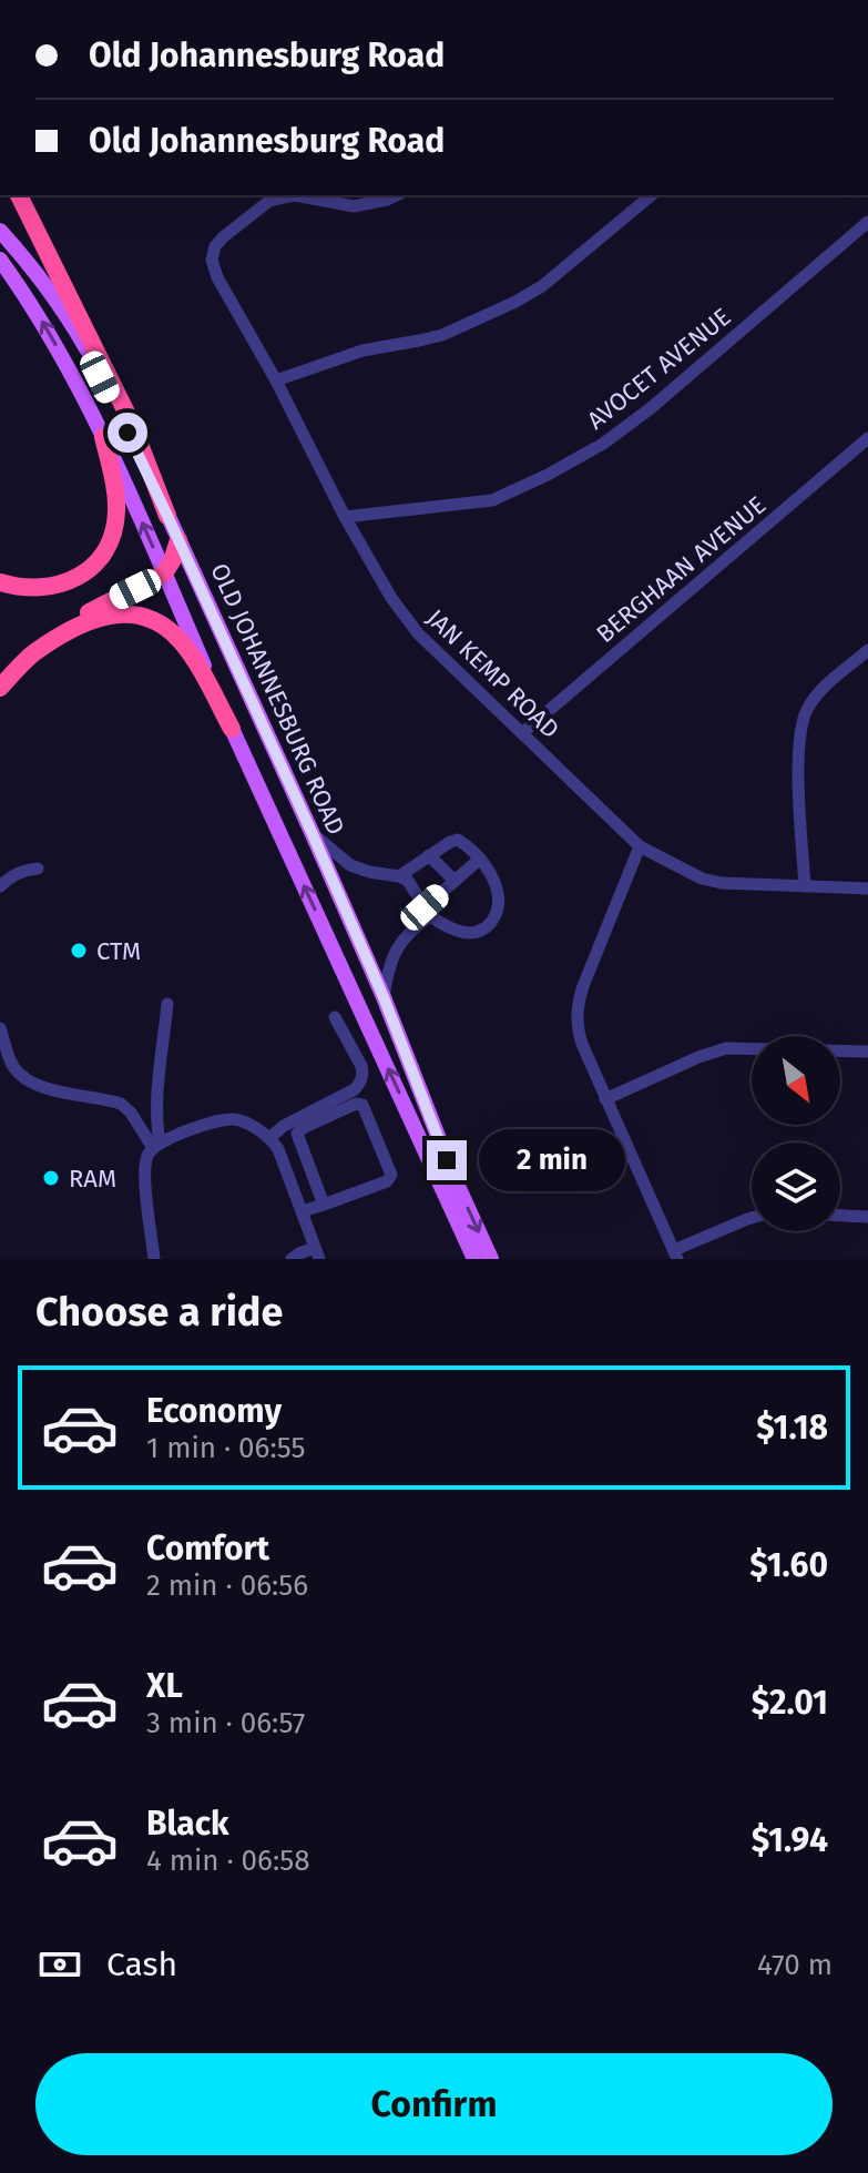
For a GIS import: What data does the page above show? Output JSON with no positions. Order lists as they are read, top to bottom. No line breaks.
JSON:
{"streets":{"main road":["OLD JOHANNESBURG ROAD"],"street":["AVOCET AVENUE","BERGHAAN AVENUE","JAN KEMP ROAD"]},"crossings":[["AVOCET AVENUE","JAN KEMP ROAD"],["BERGHAAN AVENUE","JAN KEMP ROAD"]],"places":["CTM","RAM"],"north":"bottom right","page":{"banner":["Old Johannesburg Road","Old Johannesburg Road"],"bubble":"2 min","heading":"Choose a ride","list":[{"name":"Economy","note":"1 min · 06:55","value":"$1.18"},{"name":"Comfort","note":"2 min · 06:56","value":"$1.60"},{"name":"XL","note":"3 min · 06:57","value":"$2.01"},{"name":"Black","note":"4 min · 06:58","value":"$1.94"}],"pay":["Cash","470 m"],"buttons":"Confirm"}}
